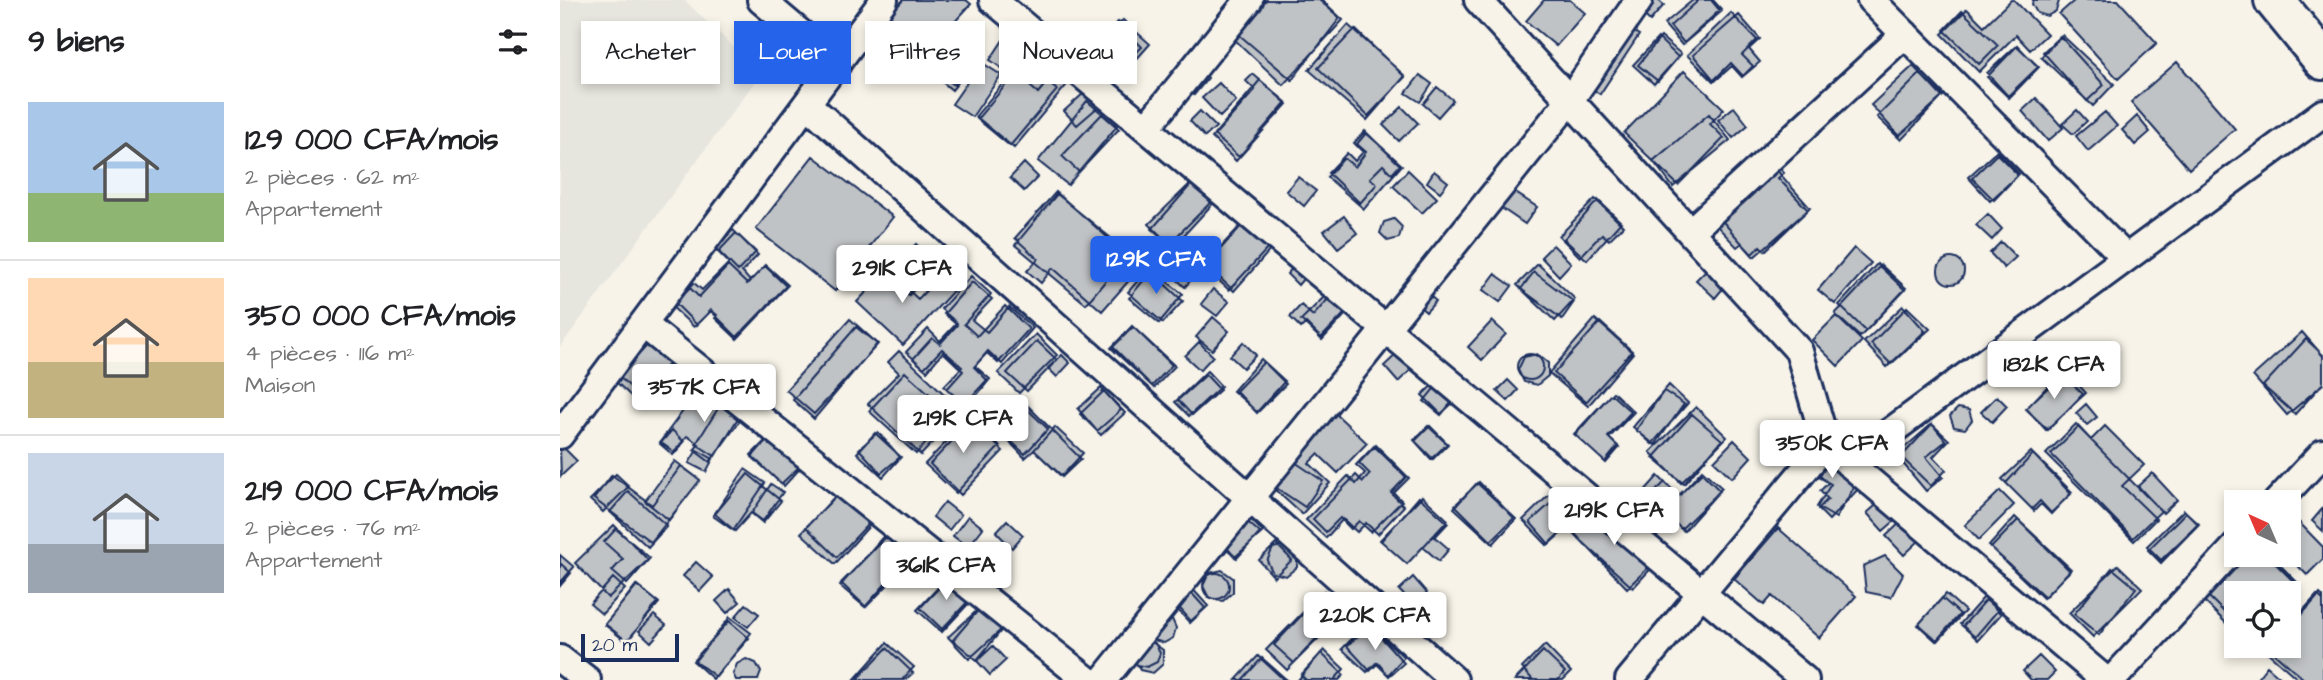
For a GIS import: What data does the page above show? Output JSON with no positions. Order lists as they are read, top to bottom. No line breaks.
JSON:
{"scale_bar":"20 m","north":"top left","page":{"heading":"9 biens","chip":["Acheter","Louer","Filtres","Nouveau"],"list":[{"name":"129 000 CFA/mois","note":"2 pièces · 62 m² · Appartement"},{"name":"350 000 CFA/mois","note":"4 pièces · 116 m² · Maison"},{"name":"219 000 CFA/mois","note":"2 pièces · 76 m² · Appartement"}],"price":["129K CFA","291K CFA","182K CFA","357K CFA","219K CFA","350K CFA","219K CFA","361K CFA","220K CFA"],"scale":"20 m"}}
